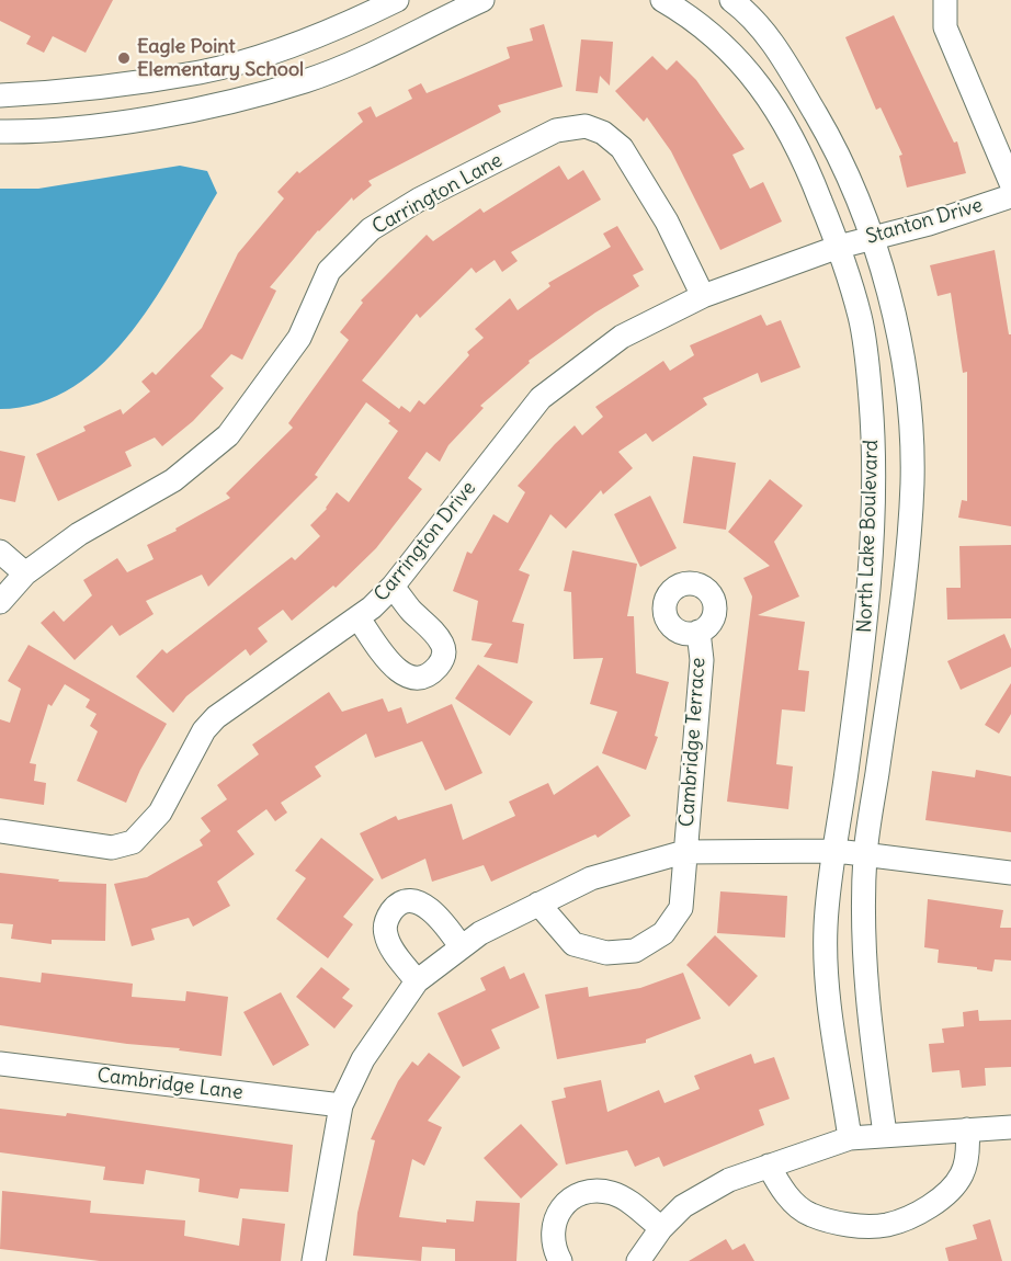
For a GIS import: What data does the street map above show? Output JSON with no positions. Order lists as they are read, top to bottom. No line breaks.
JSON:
{"streets":{"street":["Carrington Lane","Stanton Drive","North Lake Boulevard","Carrington Drive","Cambridge Terrace","Cambridge Lane"]},"crossings":[["Carrington Lane","Carrington Drive"],["Stanton Drive","North Lake Boulevard"],["Stanton Drive","Carrington Drive"],["North Lake Boulevard","Carrington Drive"]],"places":["Eagle Point Elementary School"]}
